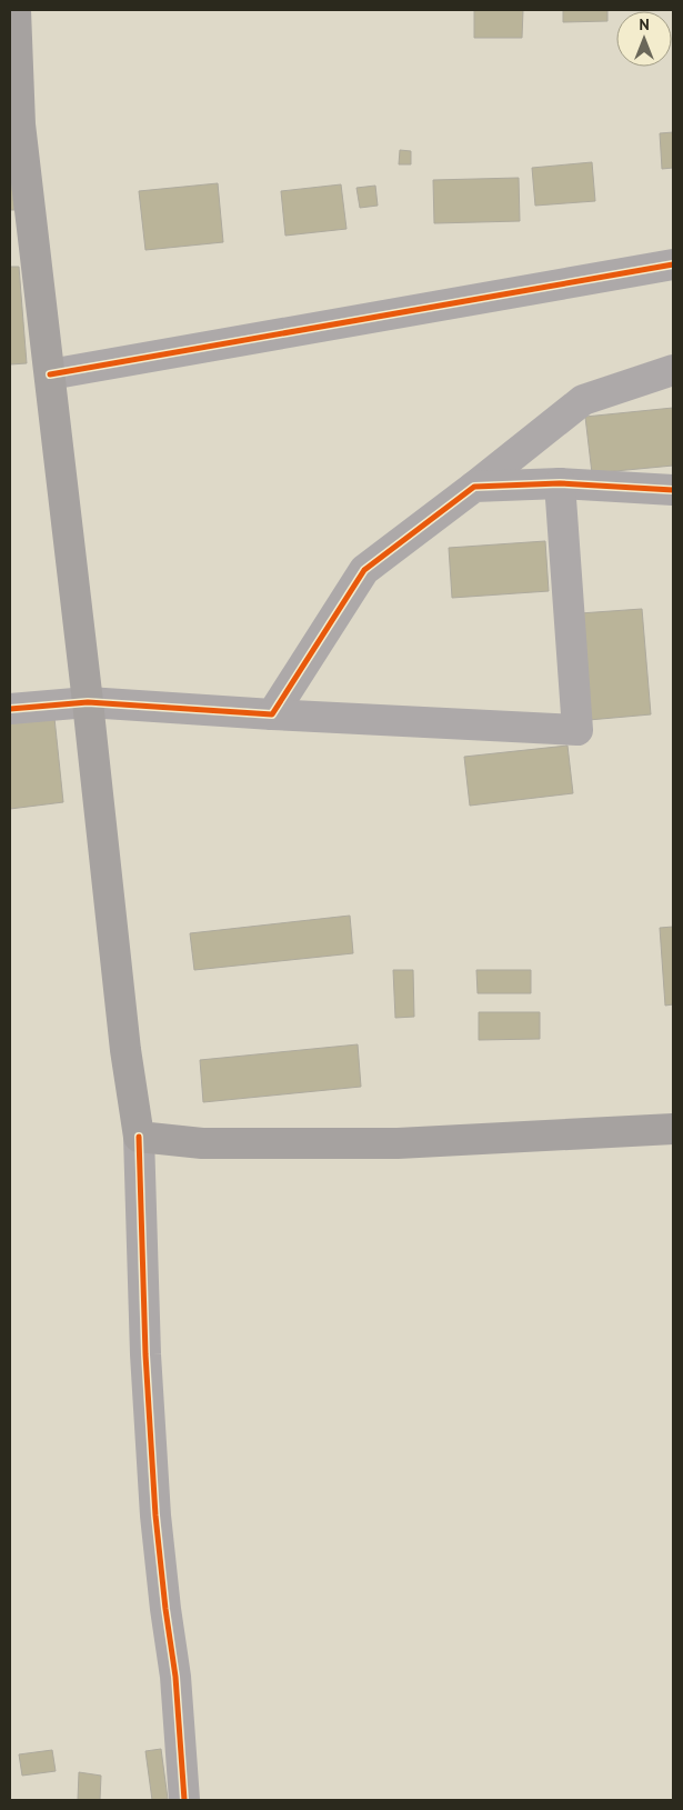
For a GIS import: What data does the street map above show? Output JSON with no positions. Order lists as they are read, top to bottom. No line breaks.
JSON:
{"north":"top"}
